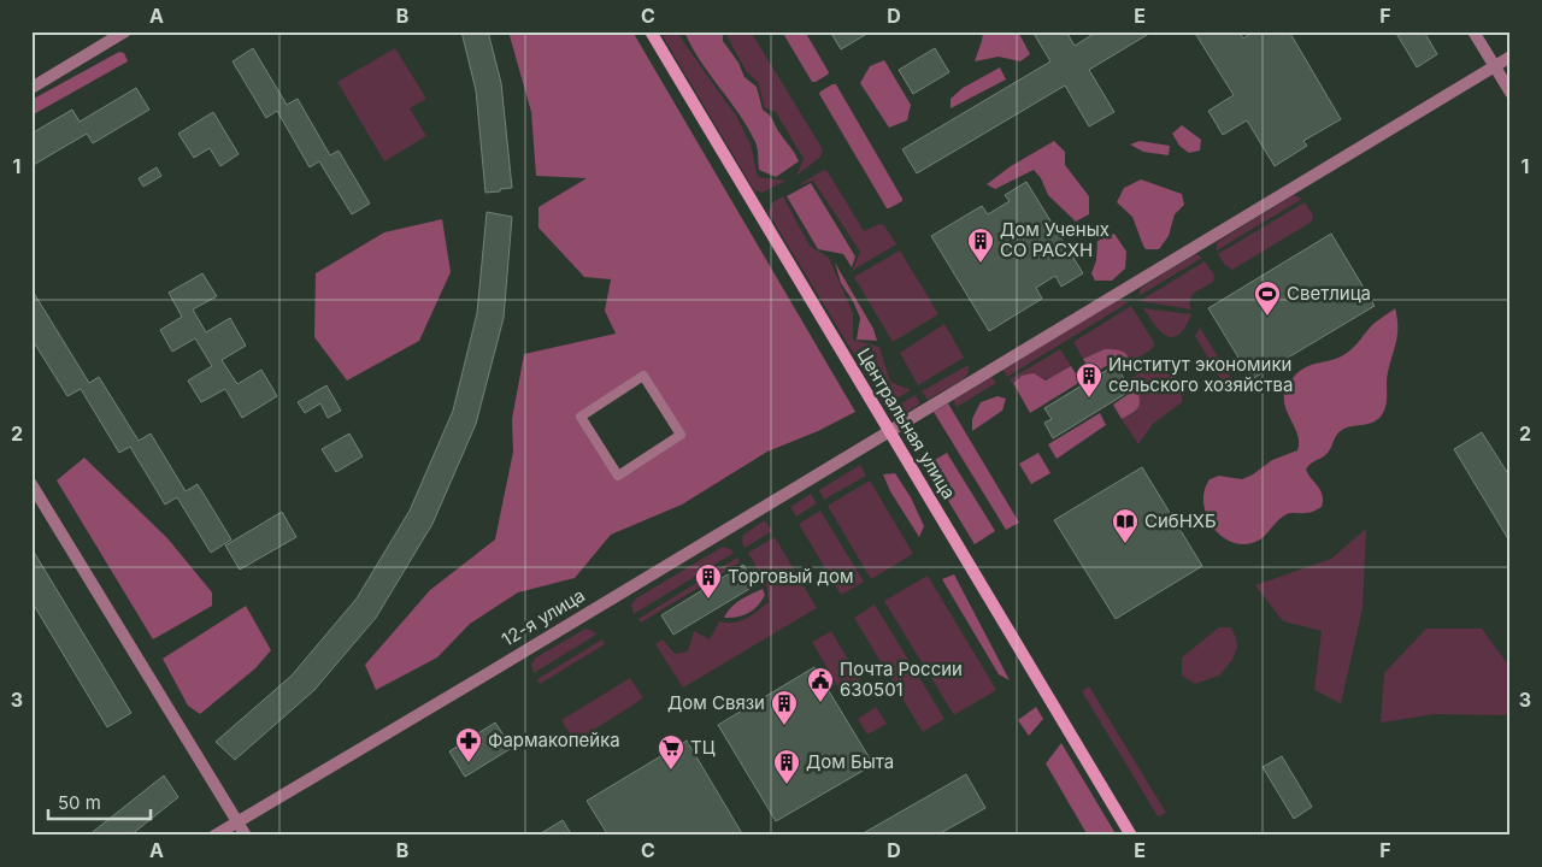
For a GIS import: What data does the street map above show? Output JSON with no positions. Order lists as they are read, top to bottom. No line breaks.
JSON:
{"streets":{"main road":["Центральная улица"],"street":["12-я улица"]},"crossings":[["Центральная улица","12-я улица"]],"places":{"building":["Дом Ученых СО РАСХН","Институт экономики сельского хозяйства","Торговый дом","Дом Связи","Дом Быта"],"sports":["Светлица"],"library":["СибНХБ"],"public building":["Почта России 630501"],"pharmacy":["Фармакопейка"],"supermarket":["ТЦ"]},"scale_bar":"50 m","grid":{"columns":["A","B","C","D","E","F"],"rows":["1","2","3"]}}
